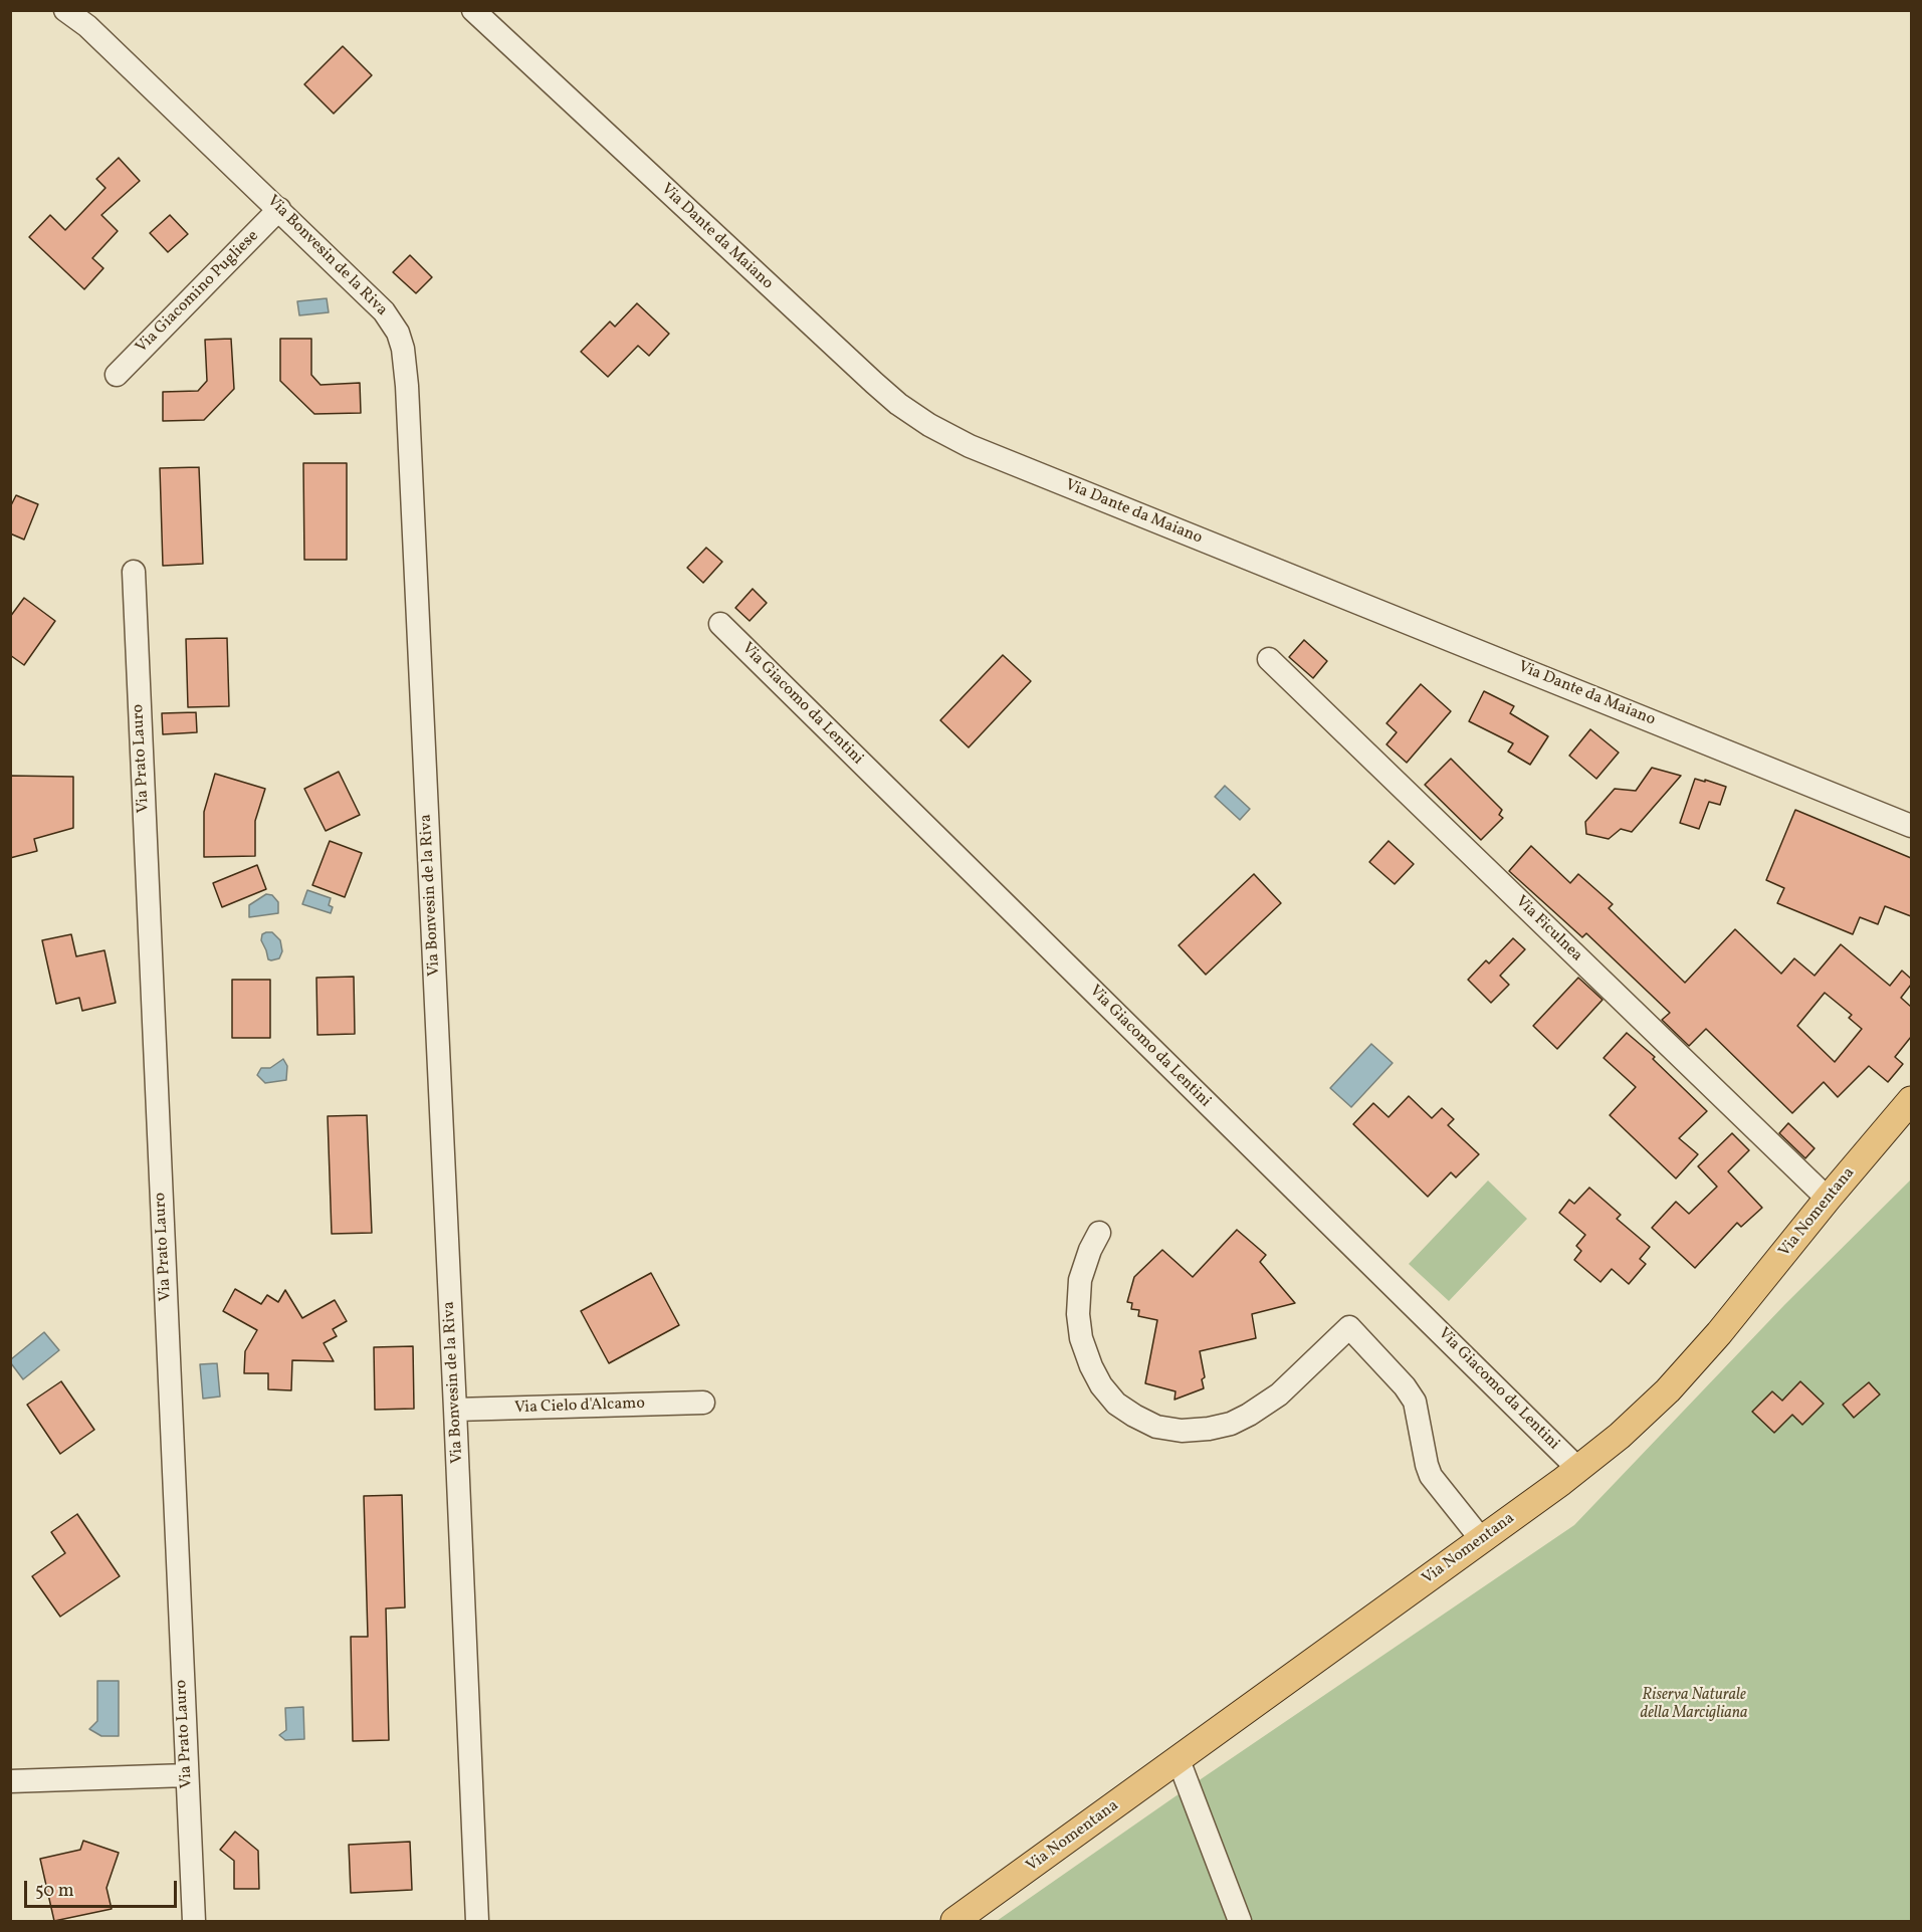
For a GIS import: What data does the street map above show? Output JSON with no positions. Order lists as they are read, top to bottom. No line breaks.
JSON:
{"streets":{"main road":["Via Nomentana"],"street":["Via Dante da Maiano","Via Bonvesin de la Riva","Via Giacomino Pugliese","Via Giacomo da Lentini","Via Prato Lauro","Via Ficulnea","Via Cielo d'Alcamo"]},"crossings":[["Via Bonvesin de la Riva","Via Giacomino Pugliese"],["Via Bonvesin de la Riva","Via Cielo d'Alcamo"],["Via Giacomo da Lentini","Via Nomentana"],["Via Ficulnea","Via Nomentana"]],"parks":["Riserva Naturale della Marcigliana"],"scale_bar":"50 m"}
